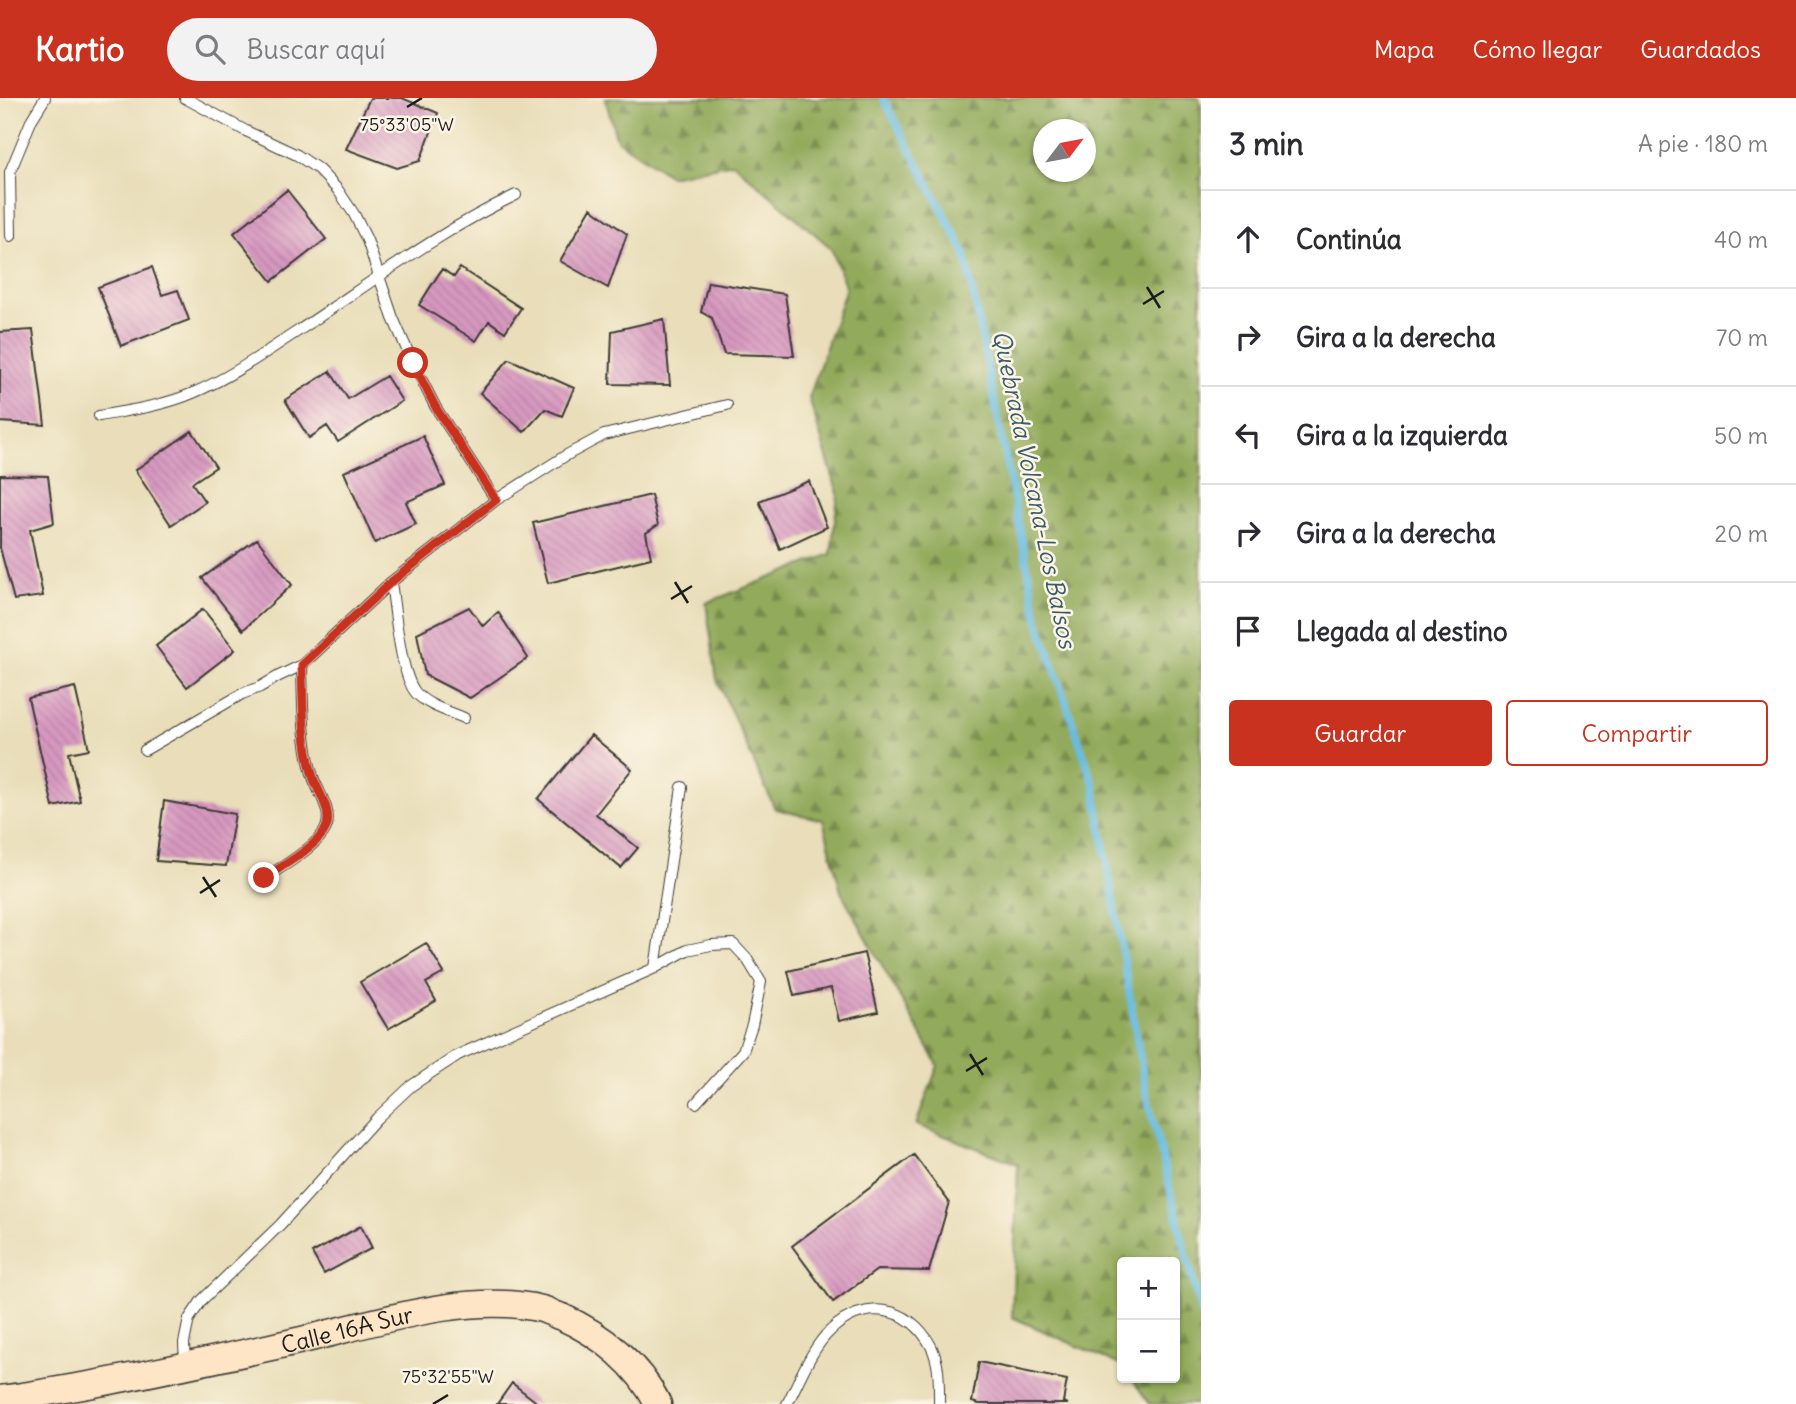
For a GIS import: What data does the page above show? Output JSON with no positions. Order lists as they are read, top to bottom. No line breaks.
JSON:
{"streets":{"main road":["Calle 16A Sur"]},"water":["Quebrada Volcana-Los Balsos"],"north":"top right","page":{"header":"Kartio","search":"Buscar aquí","nav":["Mapa","Cómo llegar","Guardados"],"heading":["3 min","A pie · 180 m"],"list":[["Continúa","40 m"],["Gira a la derecha","70 m"],["Gira a la izquierda","50 m"],["Gira a la derecha","20 m"],"Llegada al destino"],"buttons":["Guardar","Compartir"],"map_buttons":["+","−"]},"coordinates":["75°33'05\"W","75°32'55\"W"]}
